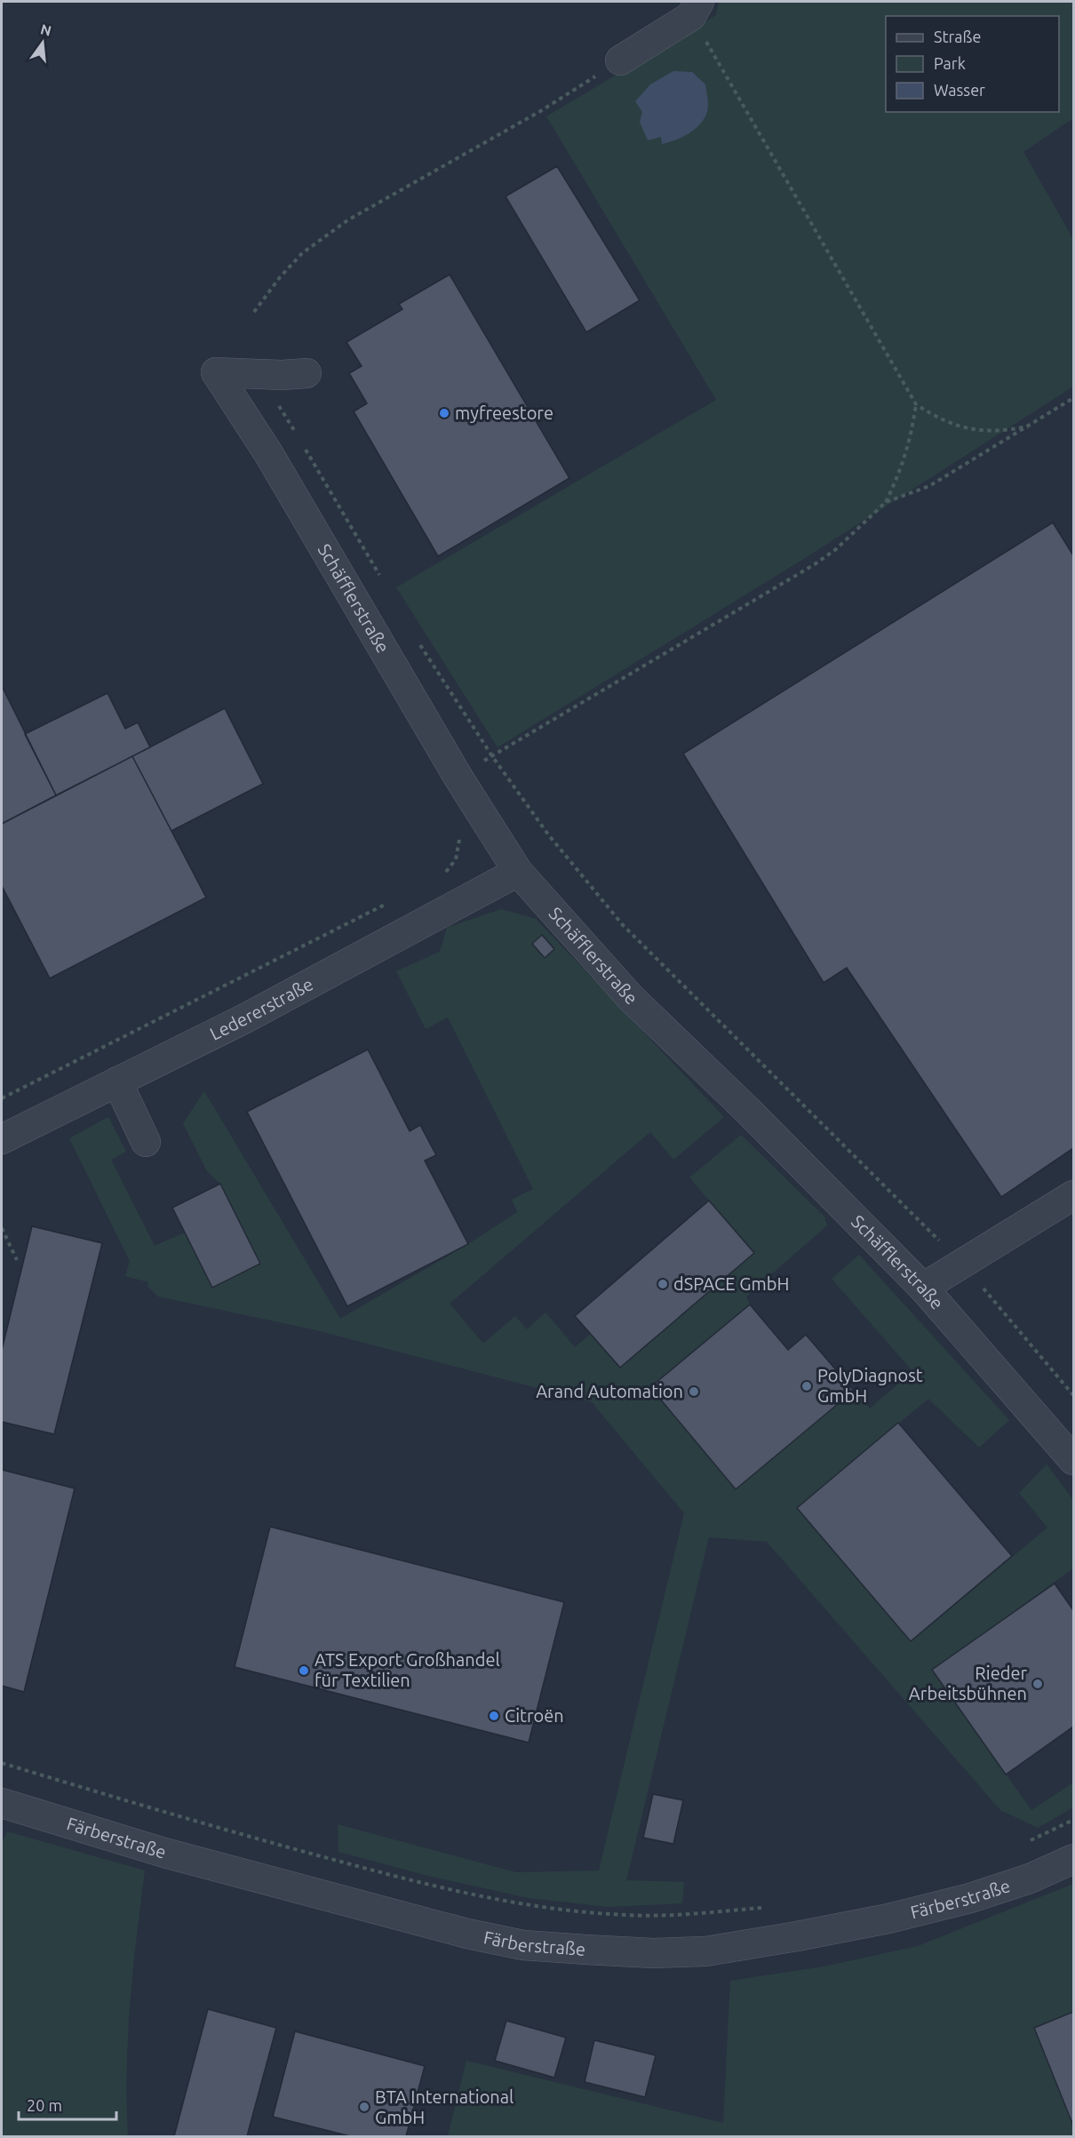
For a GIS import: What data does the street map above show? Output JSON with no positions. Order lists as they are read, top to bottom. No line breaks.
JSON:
{"streets":{"street":["Schäfflerstraße","Ledererstraße","Färberstraße"]},"crossings":[["Schäfflerstraße","Ledererstraße"]],"places":["myfreestore","dSPACE GmbH","PolyDiagnost GmbH","Arand Automation","ATS Export Großhandel für Textilien","Rieder Arbeitsbühnen","Citroën","BTA International GmbH"],"legend":["Straße","Park","Wasser"],"scale_bar":"20 m","north":"top"}
